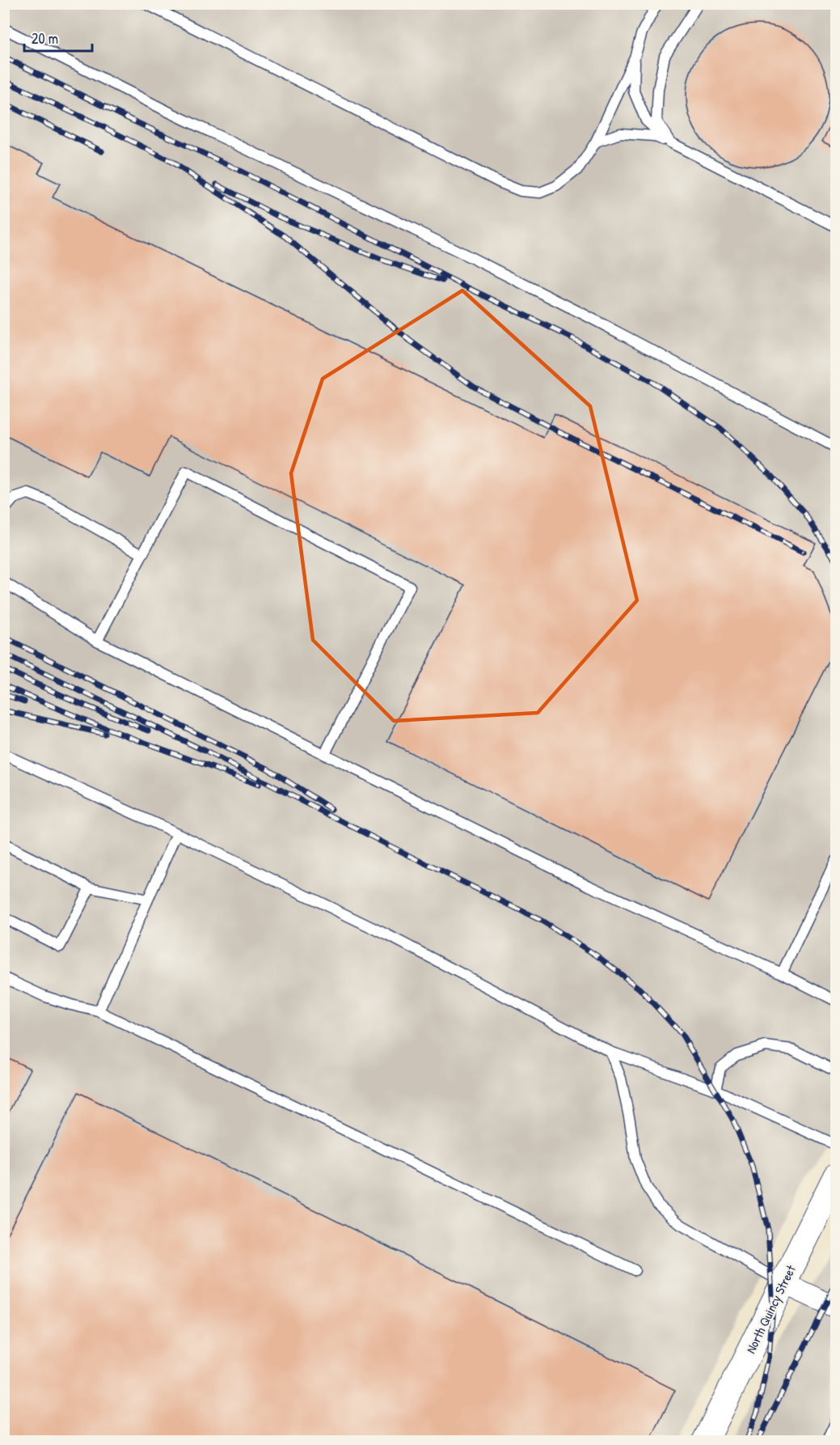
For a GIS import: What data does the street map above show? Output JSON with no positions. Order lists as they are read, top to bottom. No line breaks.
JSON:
{"streets":{"street":["North Quincy Street"]},"scale_bar":"20 m"}
